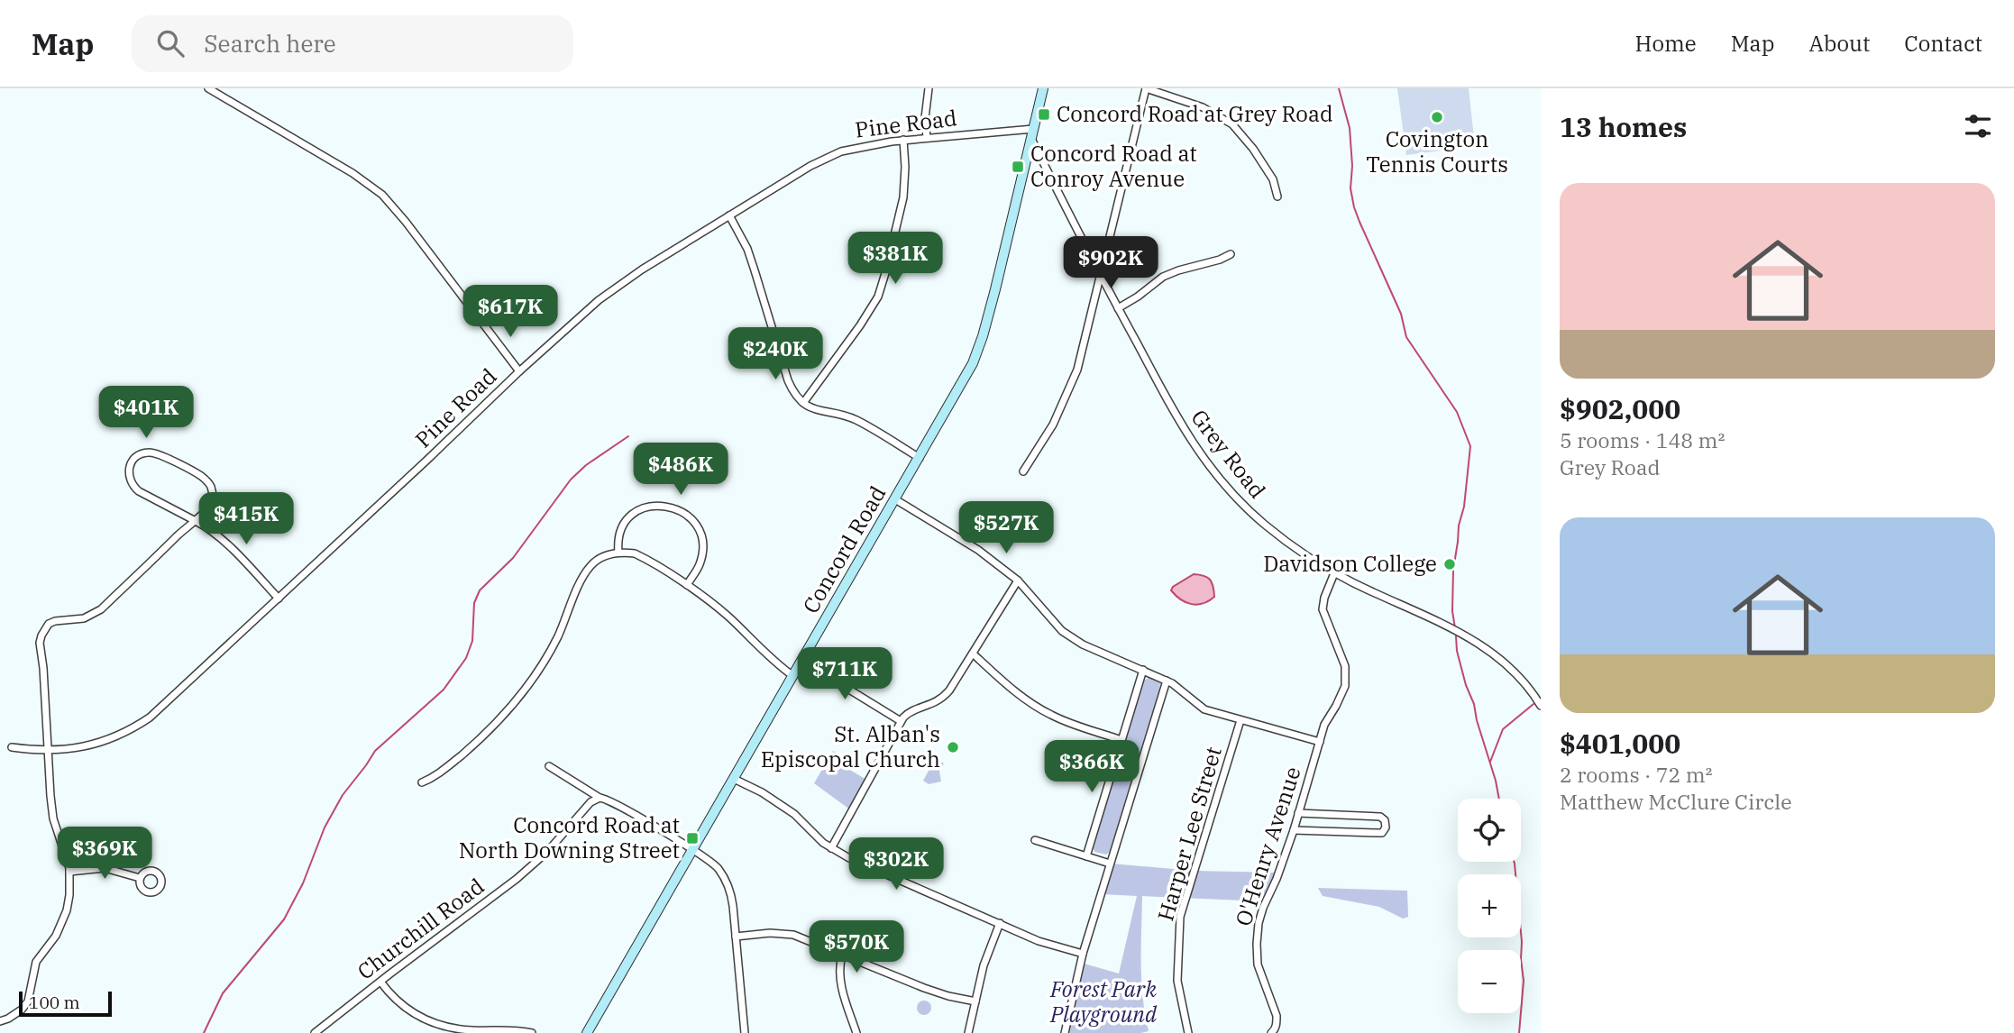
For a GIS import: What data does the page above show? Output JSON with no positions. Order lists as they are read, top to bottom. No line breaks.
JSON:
{"streets":{"main road":["Concord Road"],"street":["Pine Road","Grey Road","Harper Lee Street","O'Henry Avenue","Churchill Road"]},"crossings":[["Pine Road","Grey Road"],["Pine Road","Concord Road"],["Grey Road","Concord Road"],["Grey Road","O'Henry Avenue"]],"parks":["Forest Park Playground"],"places":{"transit":["Concord Road at Grey Road","Concord Road at Conroy Avenue","Concord Road at North Downing Street"],"other":["Covington Tennis Courts","Davidson College","St. Alban's Episcopal Church"]},"scale_bar":"100 m","page":{"header":"Map","search":"Search here","nav":["Home","Map","About","Contact"],"heading":"13 homes","list":[{"name":"$902,000","note":"5 rooms · 148 m² · Grey Road"},{"name":"$401,000","note":"2 rooms · 72 m² · Matthew McClure Circle"}],"price":["$381K","$902K","$617K","$240K","$401K","$486K","$415K","$527K","$711K","$366K","$369K","$302K","$570K"],"map_buttons":["+","−"],"scale":"100 m"}}
